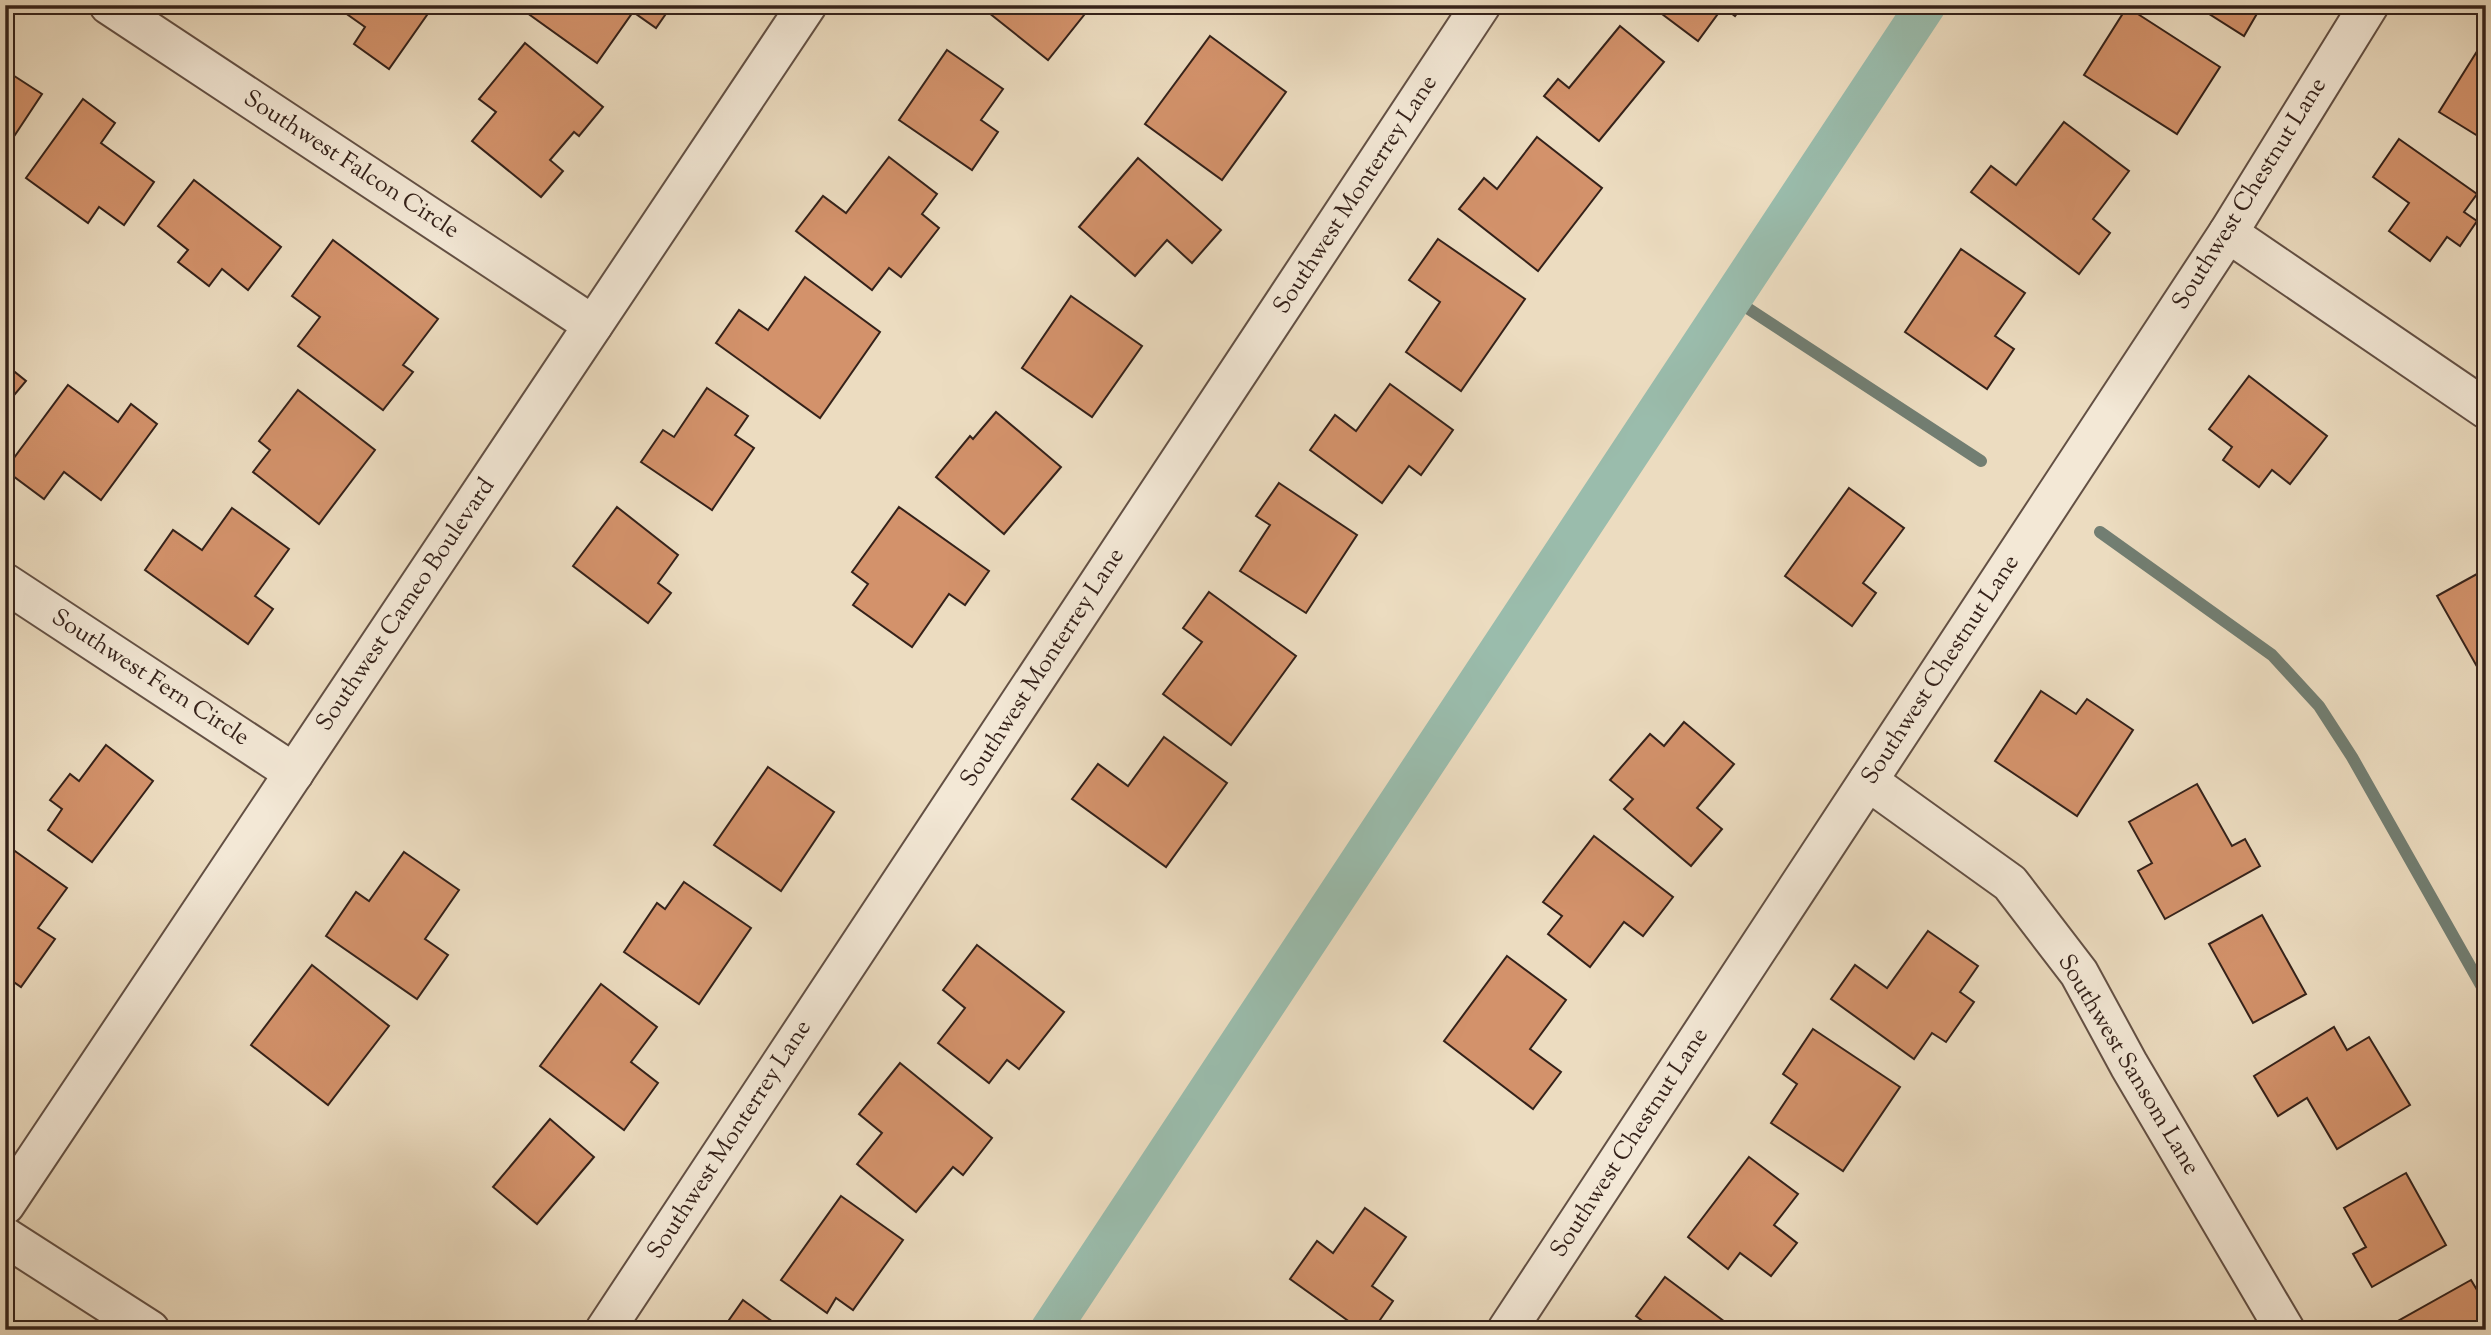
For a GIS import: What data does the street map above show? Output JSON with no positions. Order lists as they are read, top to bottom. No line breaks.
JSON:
{"streets":{"street":["Southwest Falcon Circle","Southwest Chestnut Lane","Southwest Monterrey Lane","Southwest Cameo Boulevard","Southwest Fern Circle","Southwest Sansom Lane"]},"crossings":[["Southwest Falcon Circle","Southwest Cameo Boulevard"],["Southwest Chestnut Lane","Southwest Sansom Lane"],["Southwest Cameo Boulevard","Southwest Fern Circle"]]}
